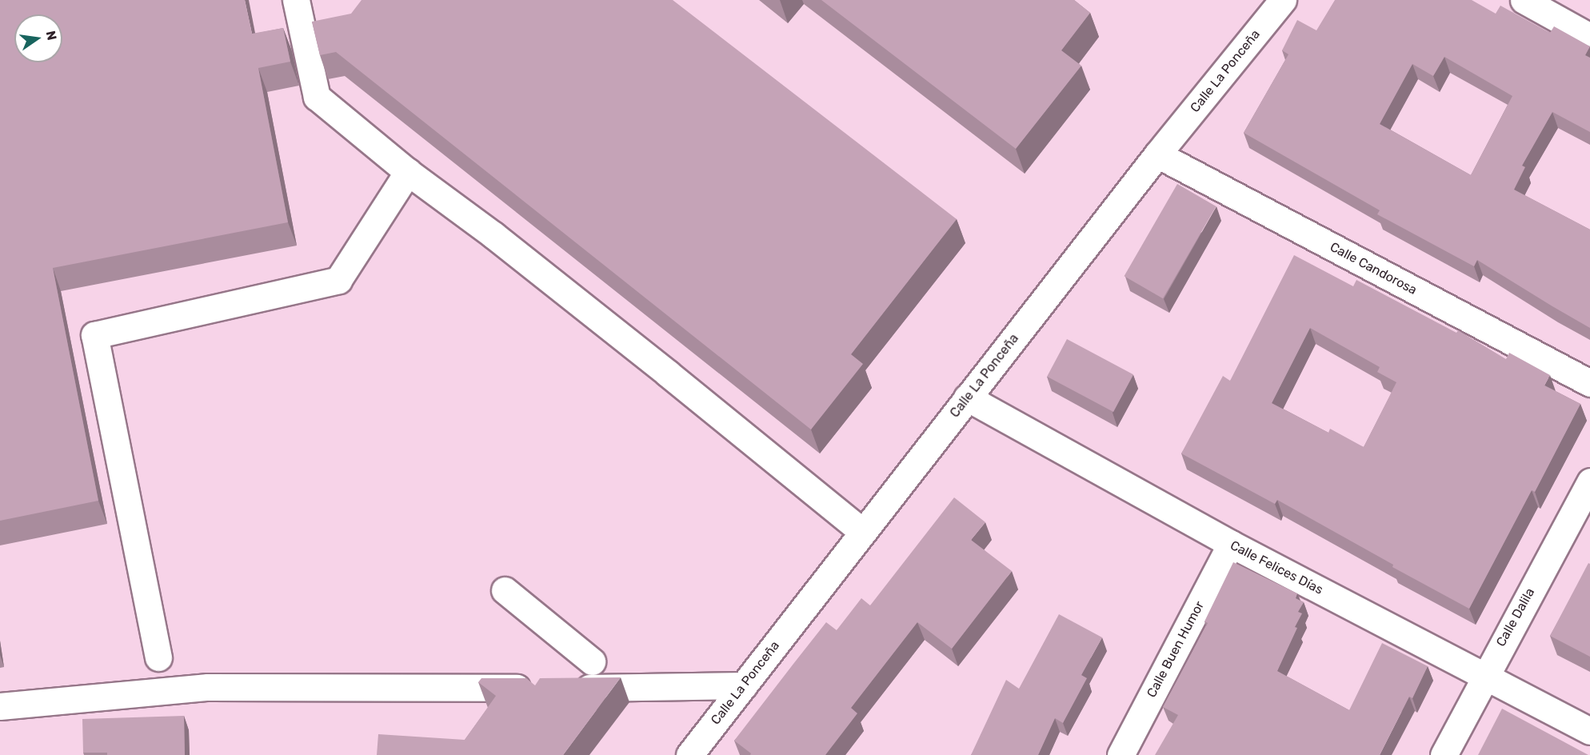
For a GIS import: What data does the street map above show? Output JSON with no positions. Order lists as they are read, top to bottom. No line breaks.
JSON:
{"streets":{"street":["Calle La Ponceña","Calle Candorosa","Calle Felices Días","Calle Dalila","Calle Buen Humor"]},"crossings":[["Calle La Ponceña","Calle Candorosa"],["Calle La Ponceña","Calle Felices Días"],["Calle Felices Días","Calle Dalila"],["Calle Felices Días","Calle Buen Humor"]],"north":"right"}
